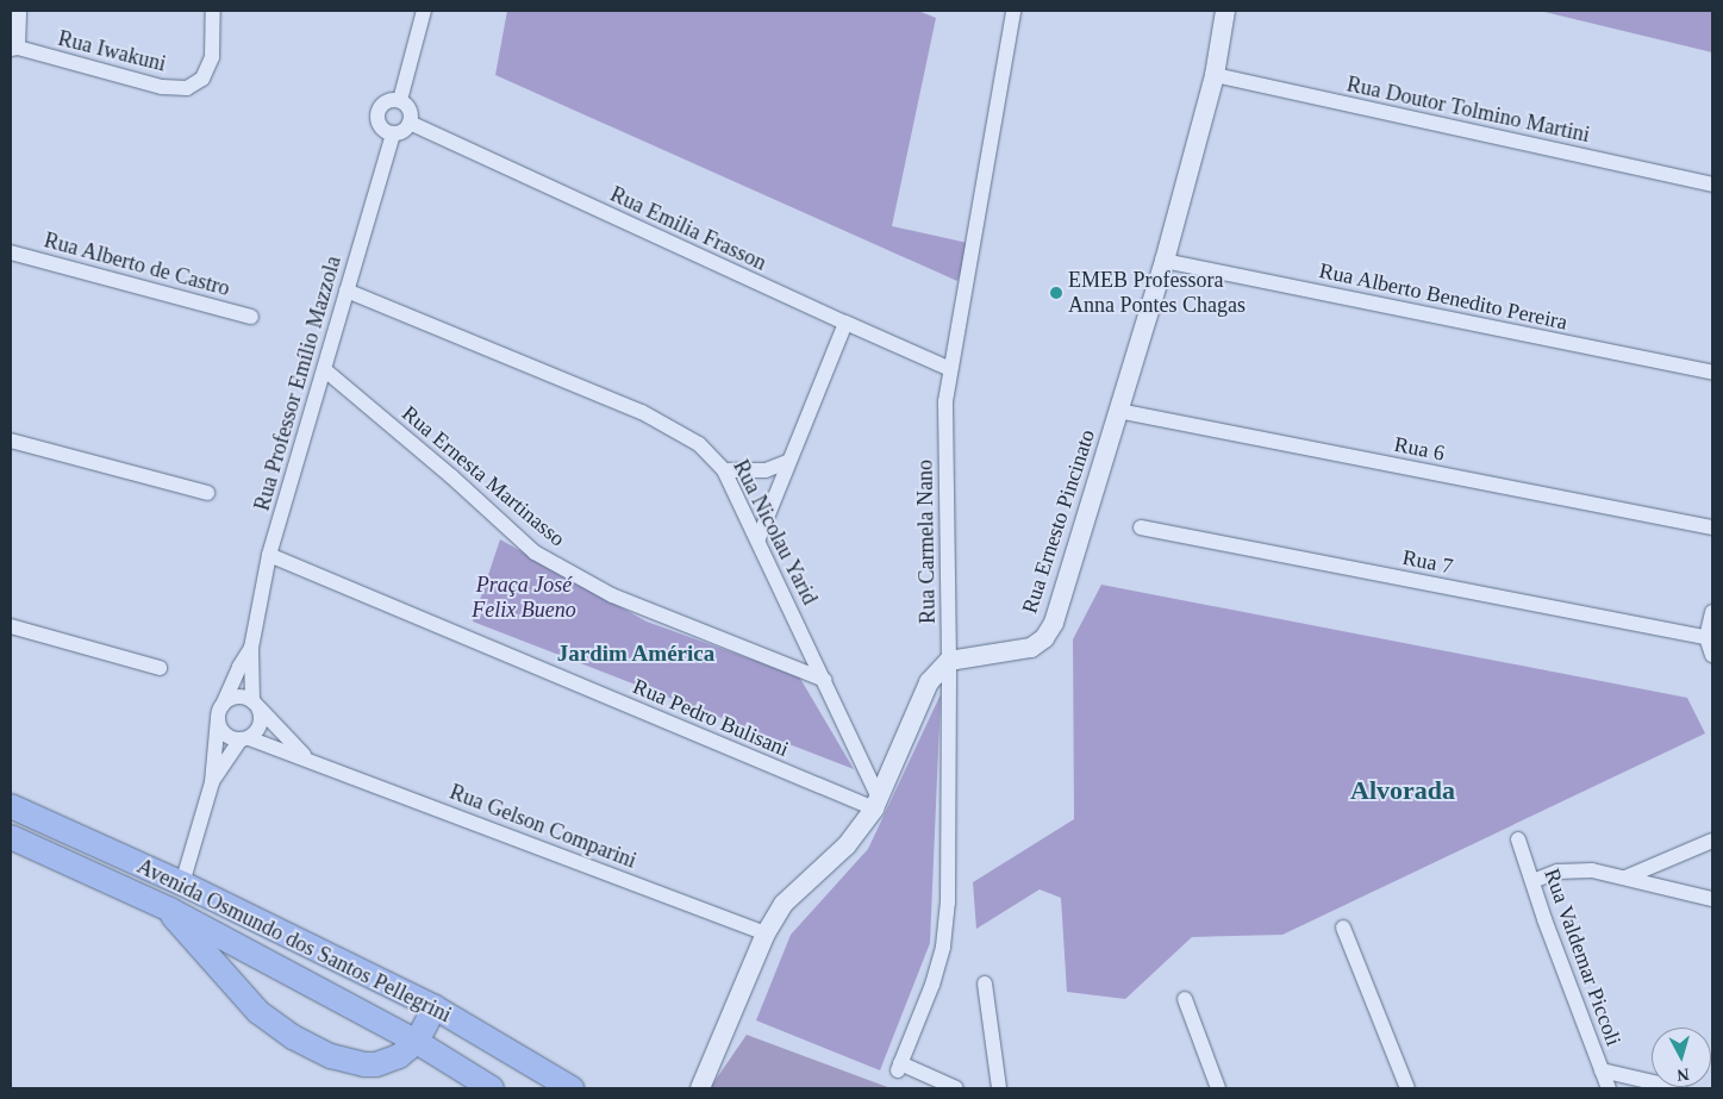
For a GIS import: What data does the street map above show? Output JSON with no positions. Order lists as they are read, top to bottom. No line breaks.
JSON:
{"streets":{"main road":["Avenida Osmundo dos Santos Pellegrini"],"street":["Rua Iwakuni","Rua Doutor Tolmino Martini","Rua Emilia Frasson","Rua Alberto de Castro","Rua Alberto Benedito Pereira","Rua Professor Emílio Mazzola","Rua 6","Rua Ernesta Martinasso","Rua Ernesto Pincinato","Rua Nicolau Yarid","Rua Carmela Nano","Rua 7","Rua Pedro Bulisani","Rua Gelson Comparini","Rua Valdemar Piccoli"]},"crossings":[["Rua Doutor Tolmino Martini","Rua Ernesto Pincinato"],["Rua Emilia Frasson","Rua Professor Emílio Mazzola"],["Rua Emilia Frasson","Rua Carmela Nano"],["Rua Alberto Benedito Pereira","Rua Ernesto Pincinato"],["Rua Professor Emílio Mazzola","Rua Ernesta Martinasso"],["Rua Professor Emílio Mazzola","Rua Nicolau Yarid"],["Rua Professor Emílio Mazzola","Rua Pedro Bulisani"],["Rua Professor Emílio Mazzola","Rua Gelson Comparini"],["Rua Professor Emílio Mazzola","Avenida Osmundo dos Santos Pellegrini"],["Rua 6","Rua Ernesto Pincinato"],["Rua Ernesta Martinasso","Rua Nicolau Yarid"],["Rua Ernesto Pincinato","Rua Carmela Nano"],["Rua Nicolau Yarid","Rua Pedro Bulisani"]],"districts":["Jardim América","Alvorada"],"parks":["Praça José Felix Bueno"],"places":["EMEB Professora Anna Pontes Chagas"],"north":"bottom"}
